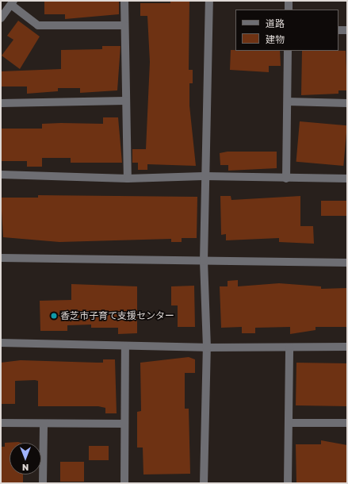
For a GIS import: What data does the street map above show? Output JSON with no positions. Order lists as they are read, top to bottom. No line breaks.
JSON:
{"places":["香芝市子育て支援センター"],"legend":["道路","建物"],"north":"bottom"}
